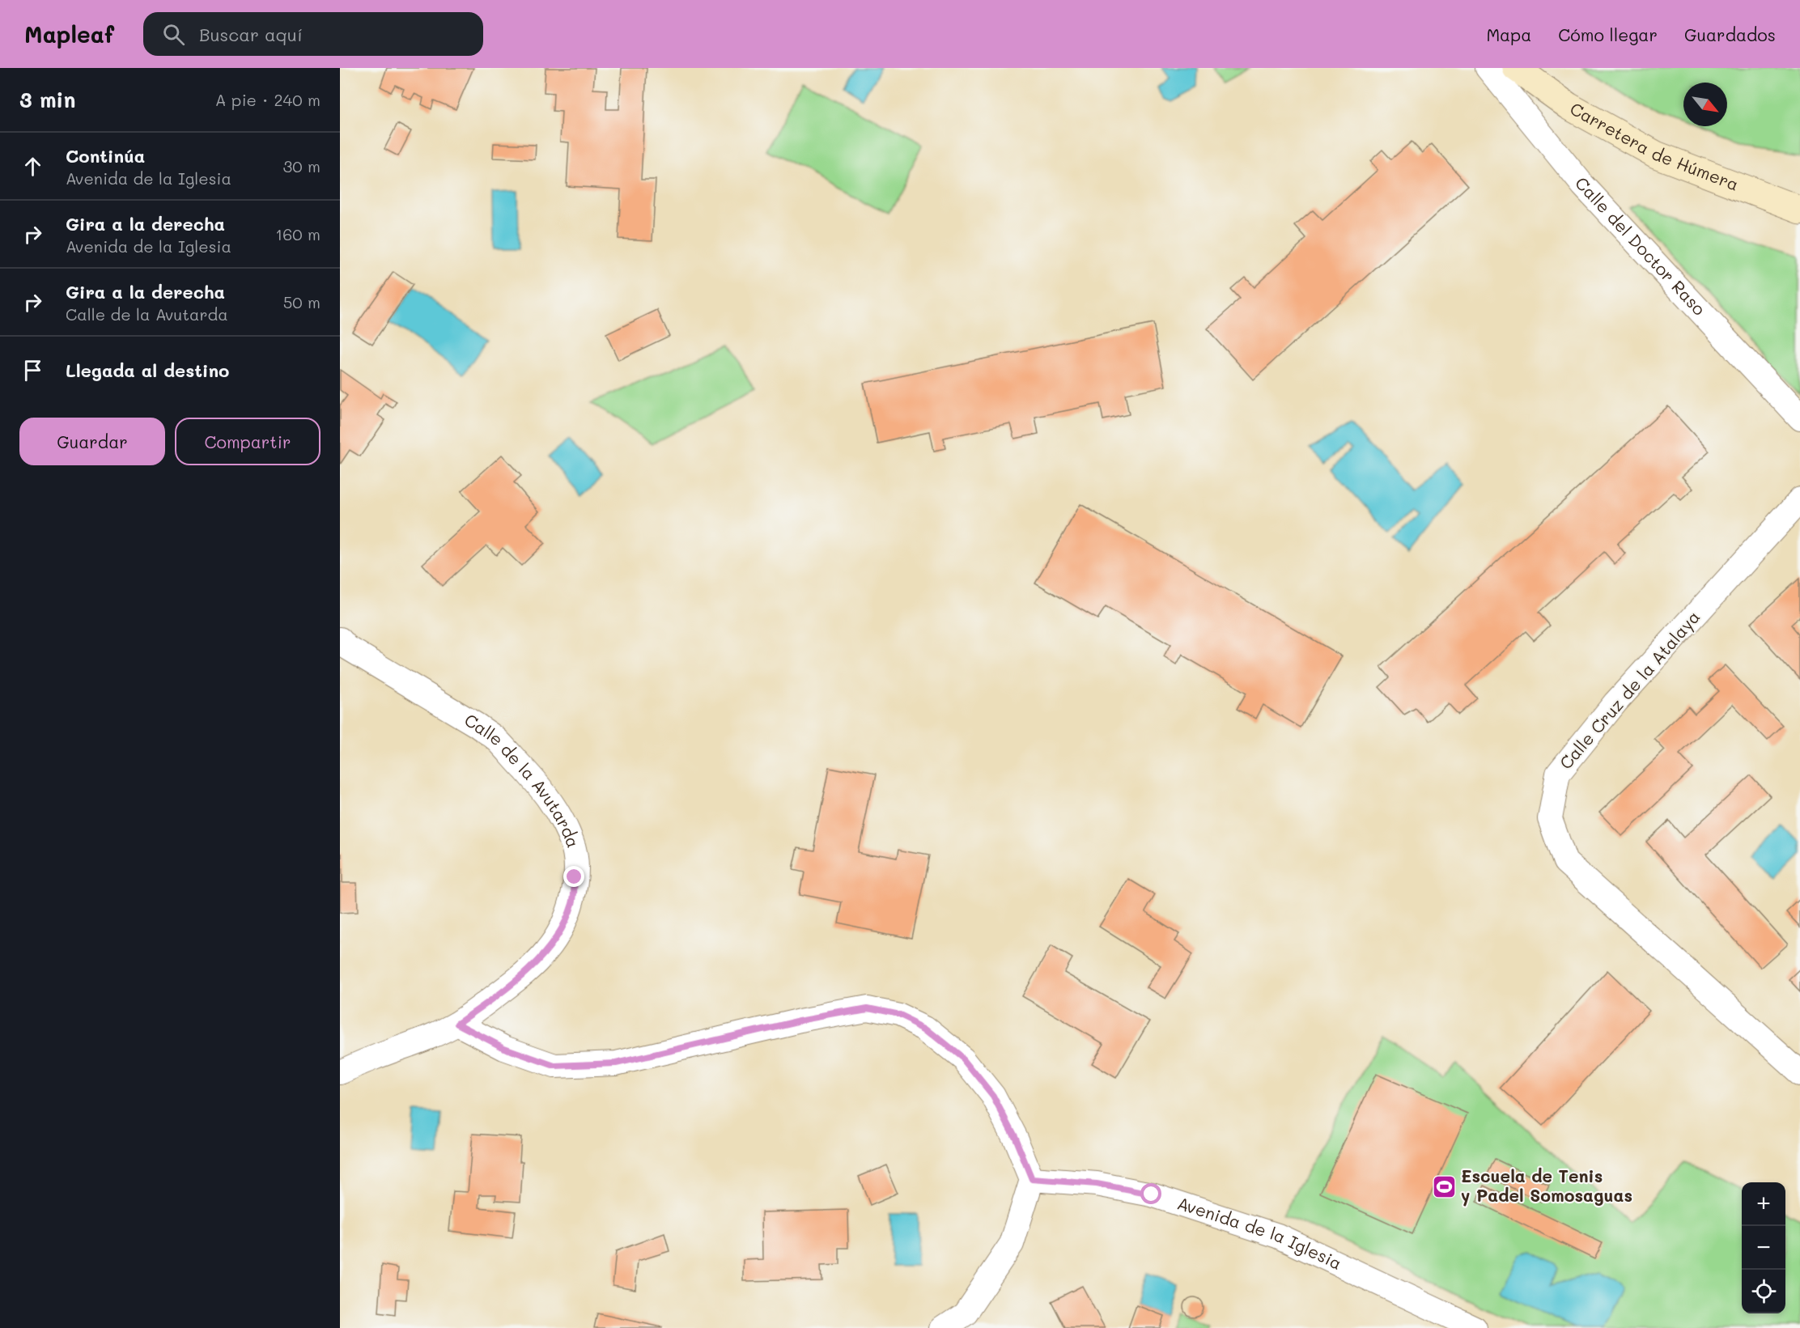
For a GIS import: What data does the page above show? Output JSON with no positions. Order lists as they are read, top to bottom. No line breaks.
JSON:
{"streets":{"main road":["Carretera de Húmera"],"street":["Calle del Doctor Raso","Calle Cruz de la Atalaya","Calle de la Avutarda","Avenida de la Iglesia"]},"places":{"sports":["Escuela de Tenis y Padel Somosaguas"]},"north":"bottom right","page":{"header":"Mapleaf","search":"Buscar aquí","nav":["Mapa","Cómo llegar","Guardados"],"heading":["3 min","A pie · 240 m"],"list":[["Continúa","Avenida de la Iglesia","30 m"],["Gira a la derecha","Avenida de la Iglesia","160 m"],["Gira a la derecha","Calle de la Avutarda","50 m"],"Llegada al destino"],"buttons":["Guardar","Compartir"],"map_buttons":["+","−"]}}
